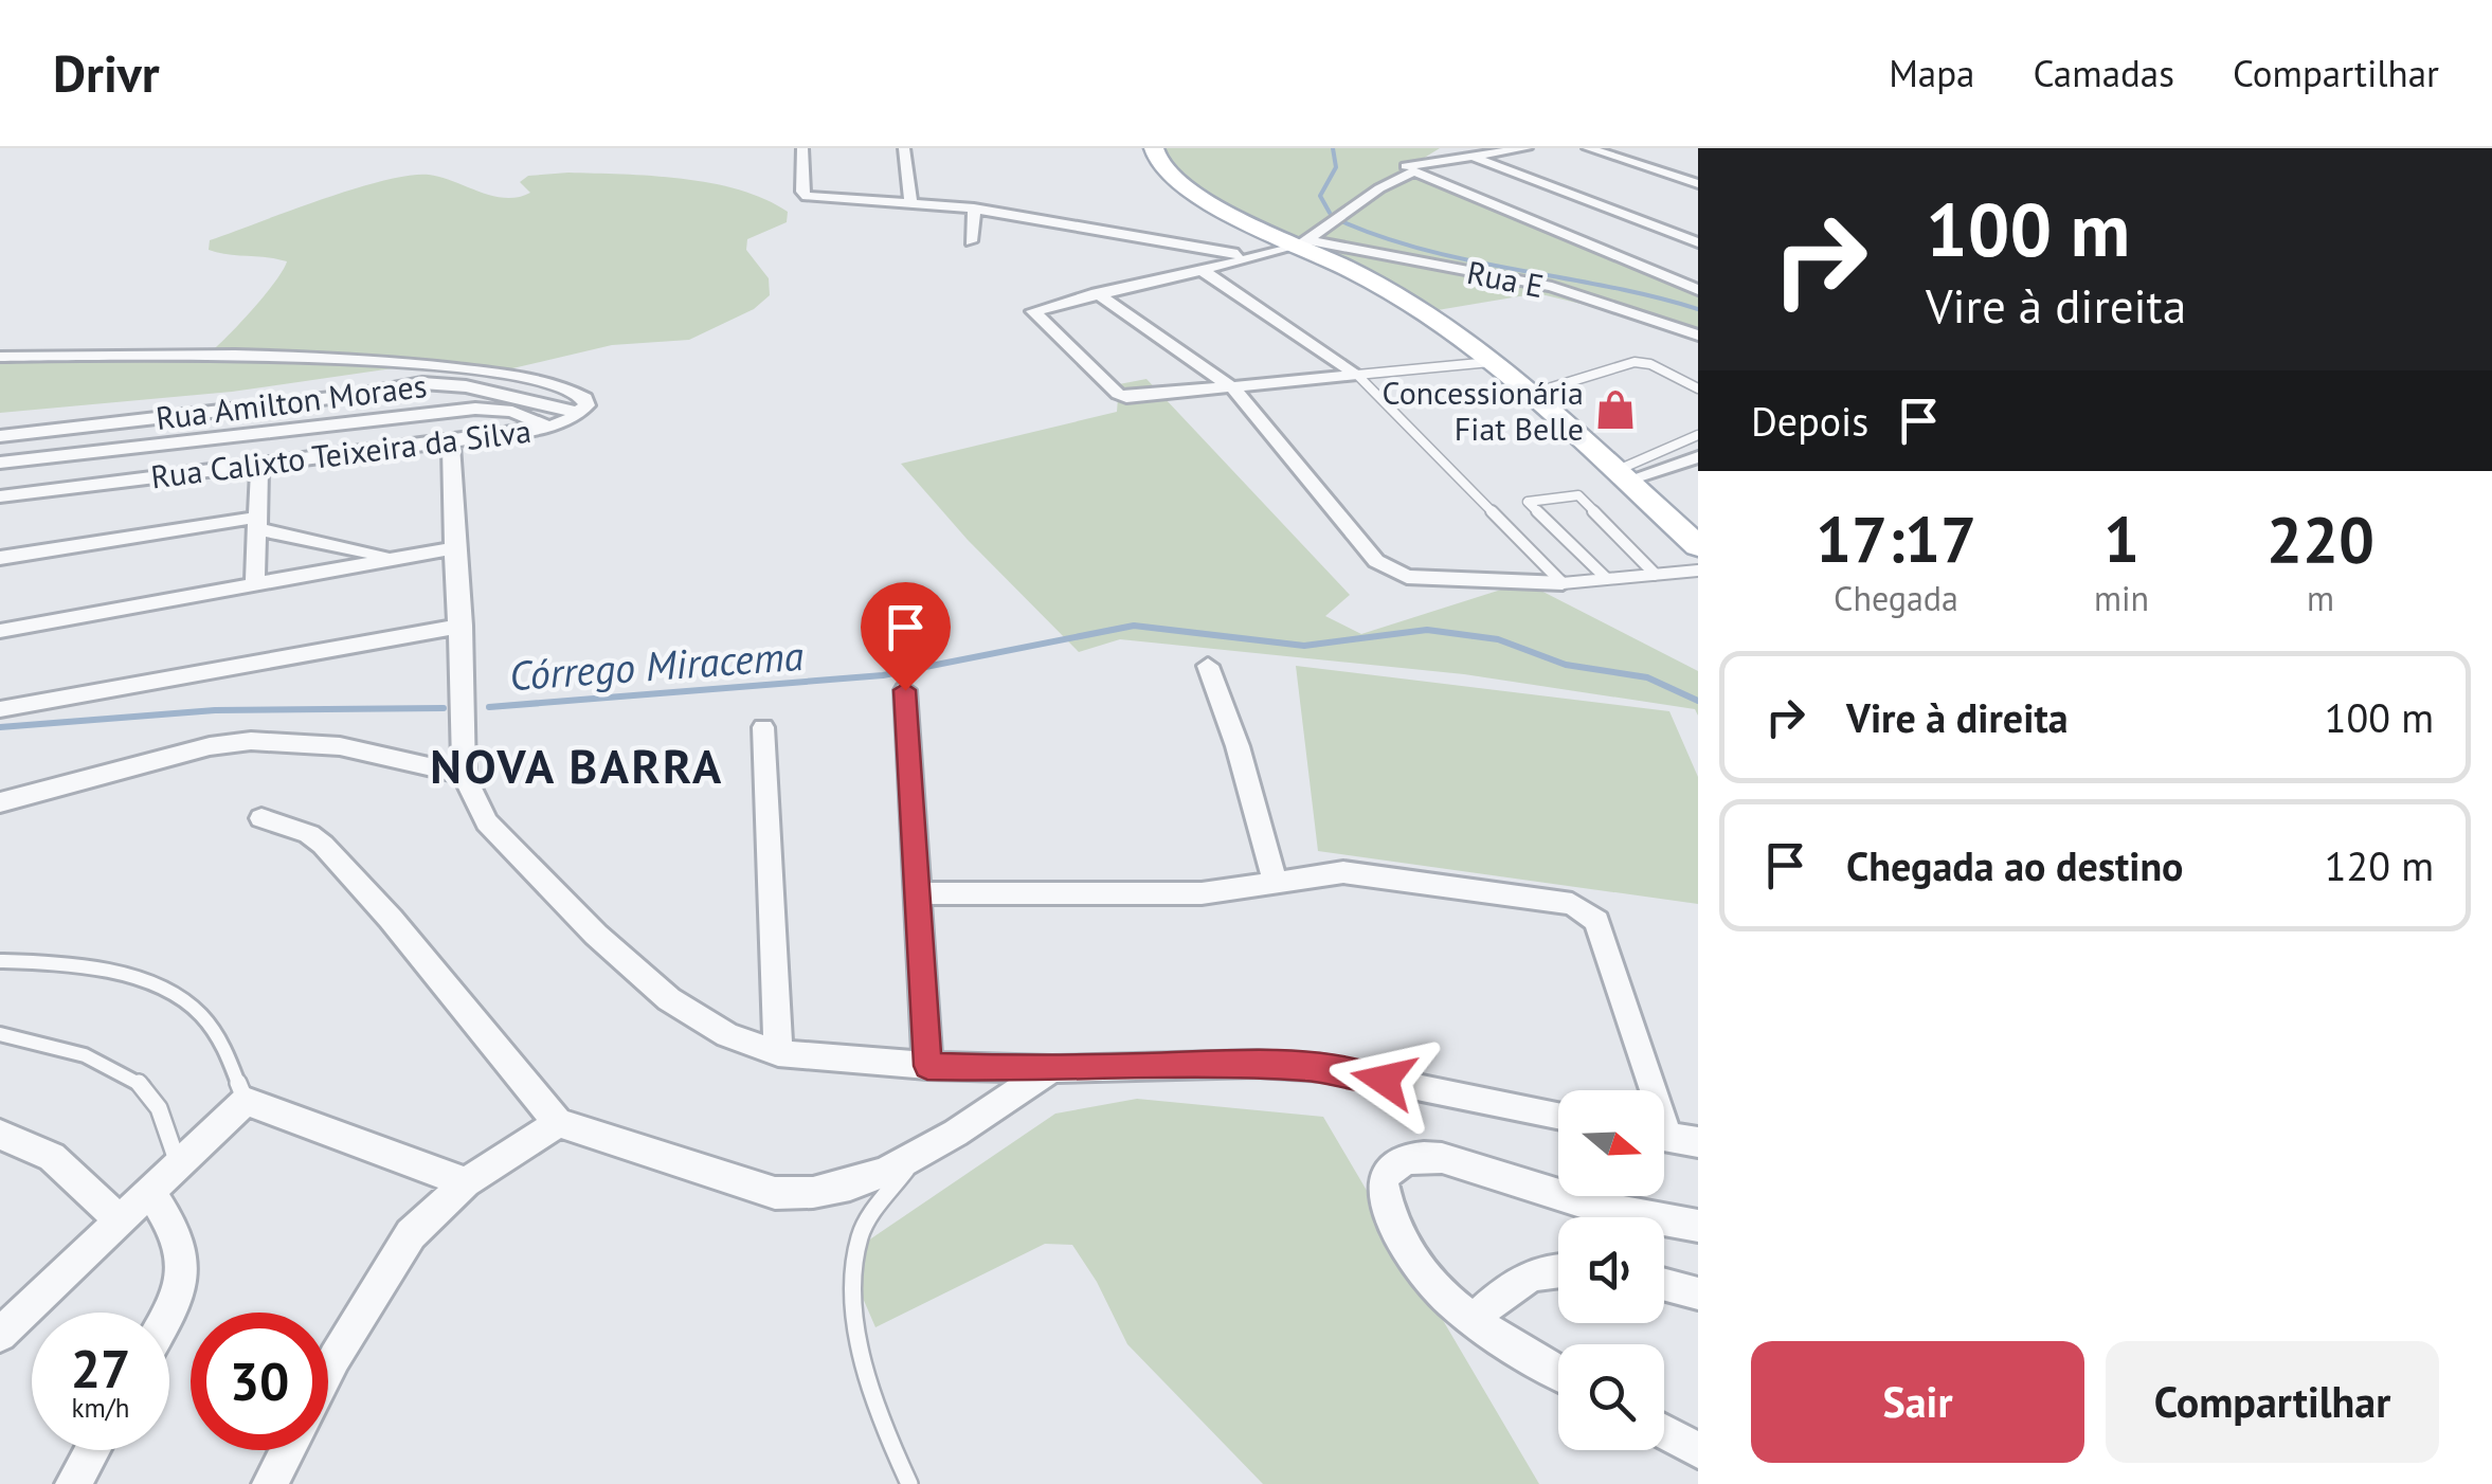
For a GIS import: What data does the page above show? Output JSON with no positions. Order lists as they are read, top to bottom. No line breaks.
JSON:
{"streets":{"street":["Rua E","Rua Amilton Moraes","Rua Calixto Teixeira da Silva"]},"crossings":[["Rua Amilton Moraes","Rua Calixto Teixeira da Silva"]],"districts":["NOVA BARRA"],"water":["Córrego Miracema"],"places":{"shop":["Concessionária Fiat Belle"]},"north":"right","page":{"header":"Drivr","nav":["Mapa","Camadas","Compartilhar"],"turn":["100 m","Vire à direita"],"then":"Depois","eta":["17:17","Chegada","1","min","220","m"],"list":[{"name":"Vire à direita","value":"100 m"},{"name":"Chegada ao destino","value":"120 m"}],"speed":"27 km/h","limit":"30","buttons":["Sair","Compartilhar"]}}
